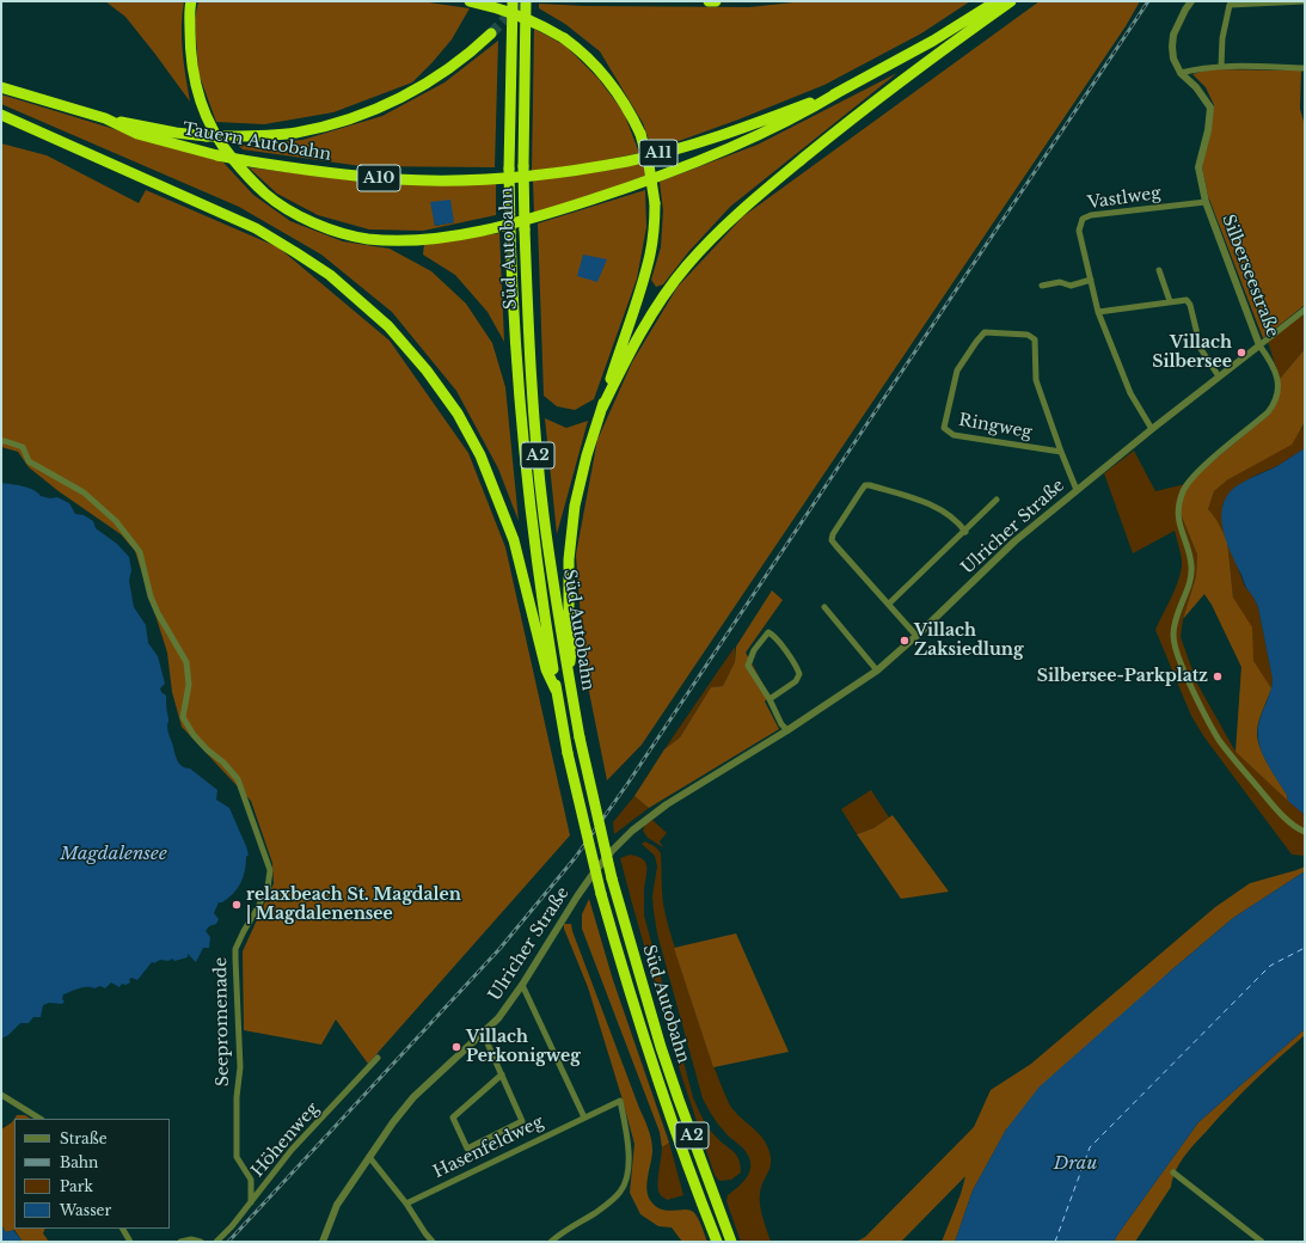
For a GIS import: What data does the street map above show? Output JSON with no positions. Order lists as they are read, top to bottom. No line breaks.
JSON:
{"streets":{"highway":["Tauern Autobahn","A11","A10","Süd Autobahn","A2"],"street":["Vastlweg","Silberseestraße","Ringweg","Ulricher Straße","Seepromenade","Höhenweg","Hasenfeldweg"]},"crossings":[["Tauern Autobahn","A11"],["Tauern Autobahn","Süd Autobahn"],["A11","Süd Autobahn"],["Vastlweg","Silberseestraße"],["Vastlweg","Ulricher Straße"],["Silberseestraße","Ulricher Straße"],["Ringweg","Ulricher Straße"],["Seepromenade","Höhenweg"]],"water":["Magdalensee","Drau"],"places":["Villach Silbersee","Villach Zaksiedlung","Silbersee-Parkplatz","relaxbeach St. Magdalen | Magdalenensee","Villach Perkonigweg"],"legend":["Straße","Bahn","Park","Wasser"]}
